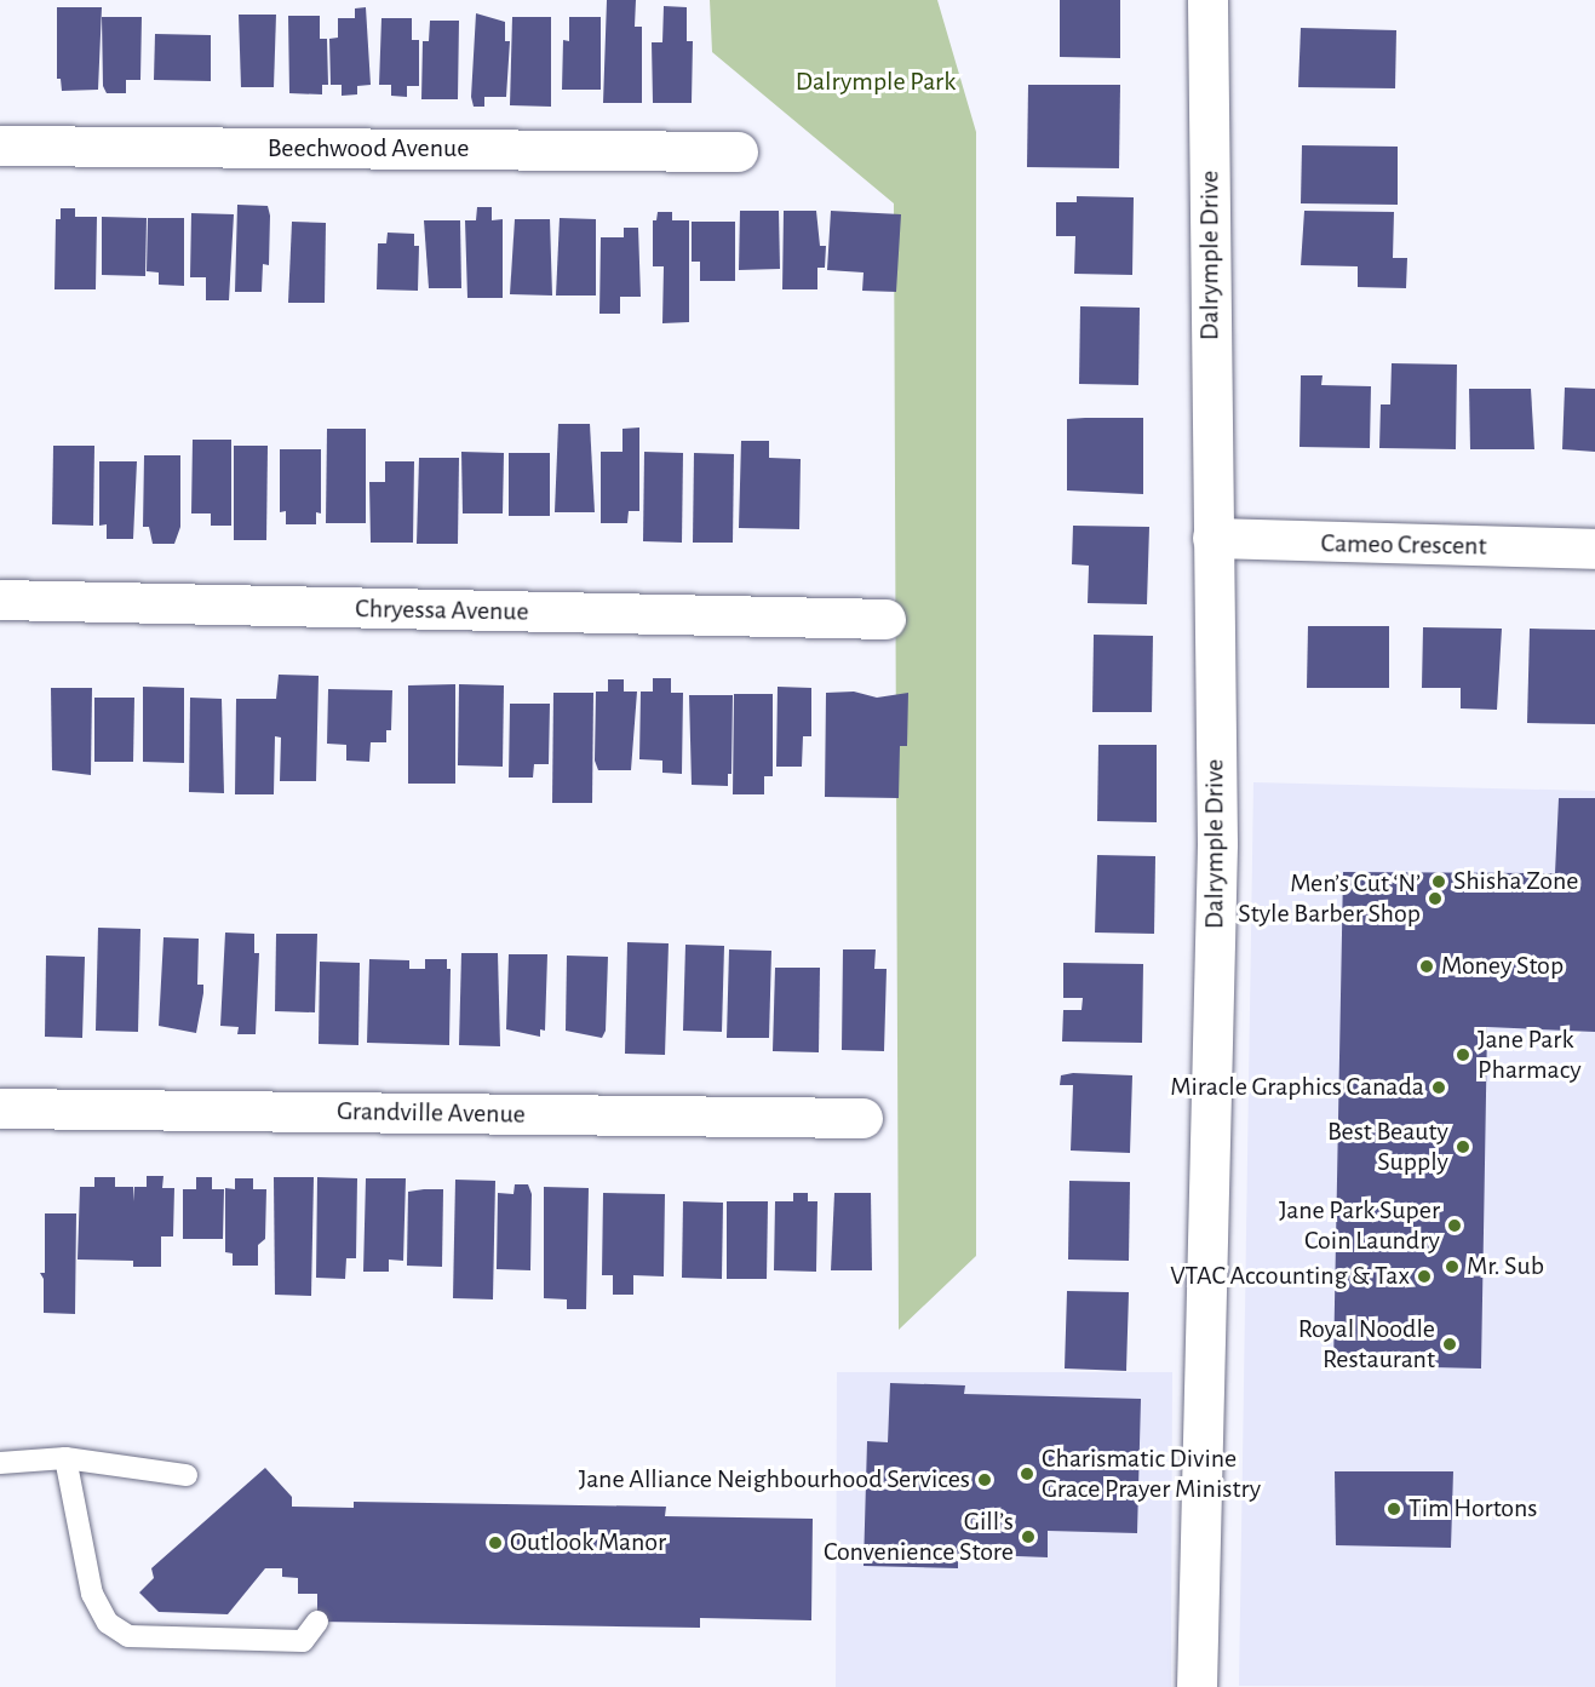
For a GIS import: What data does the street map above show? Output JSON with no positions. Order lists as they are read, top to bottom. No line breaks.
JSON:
{"streets":{"street":["Beechwood Avenue","Dalrymple Drive","Cameo Crescent","Chryessa Avenue","Grandville Avenue"]},"crossings":[["Dalrymple Drive","Cameo Crescent"]],"parks":["Dalrymple Park"],"places":["Shisha Zone","Men’s Cut ‘N’ Style Barber Shop","Money Stop","Jane Park Pharmacy","Miracle Graphics Canada","Best Beauty Supply","Jane Park Super Coin Laundry","Mr. Sub","VTAC Accounting & Tax","Royal Noodle Restaurant","Charismatic Divine Grace Prayer Ministry","Jane Alliance Neighbourhood Services","Tim Hortons","Gill’s Convenience Store","Outlook Manor"]}
